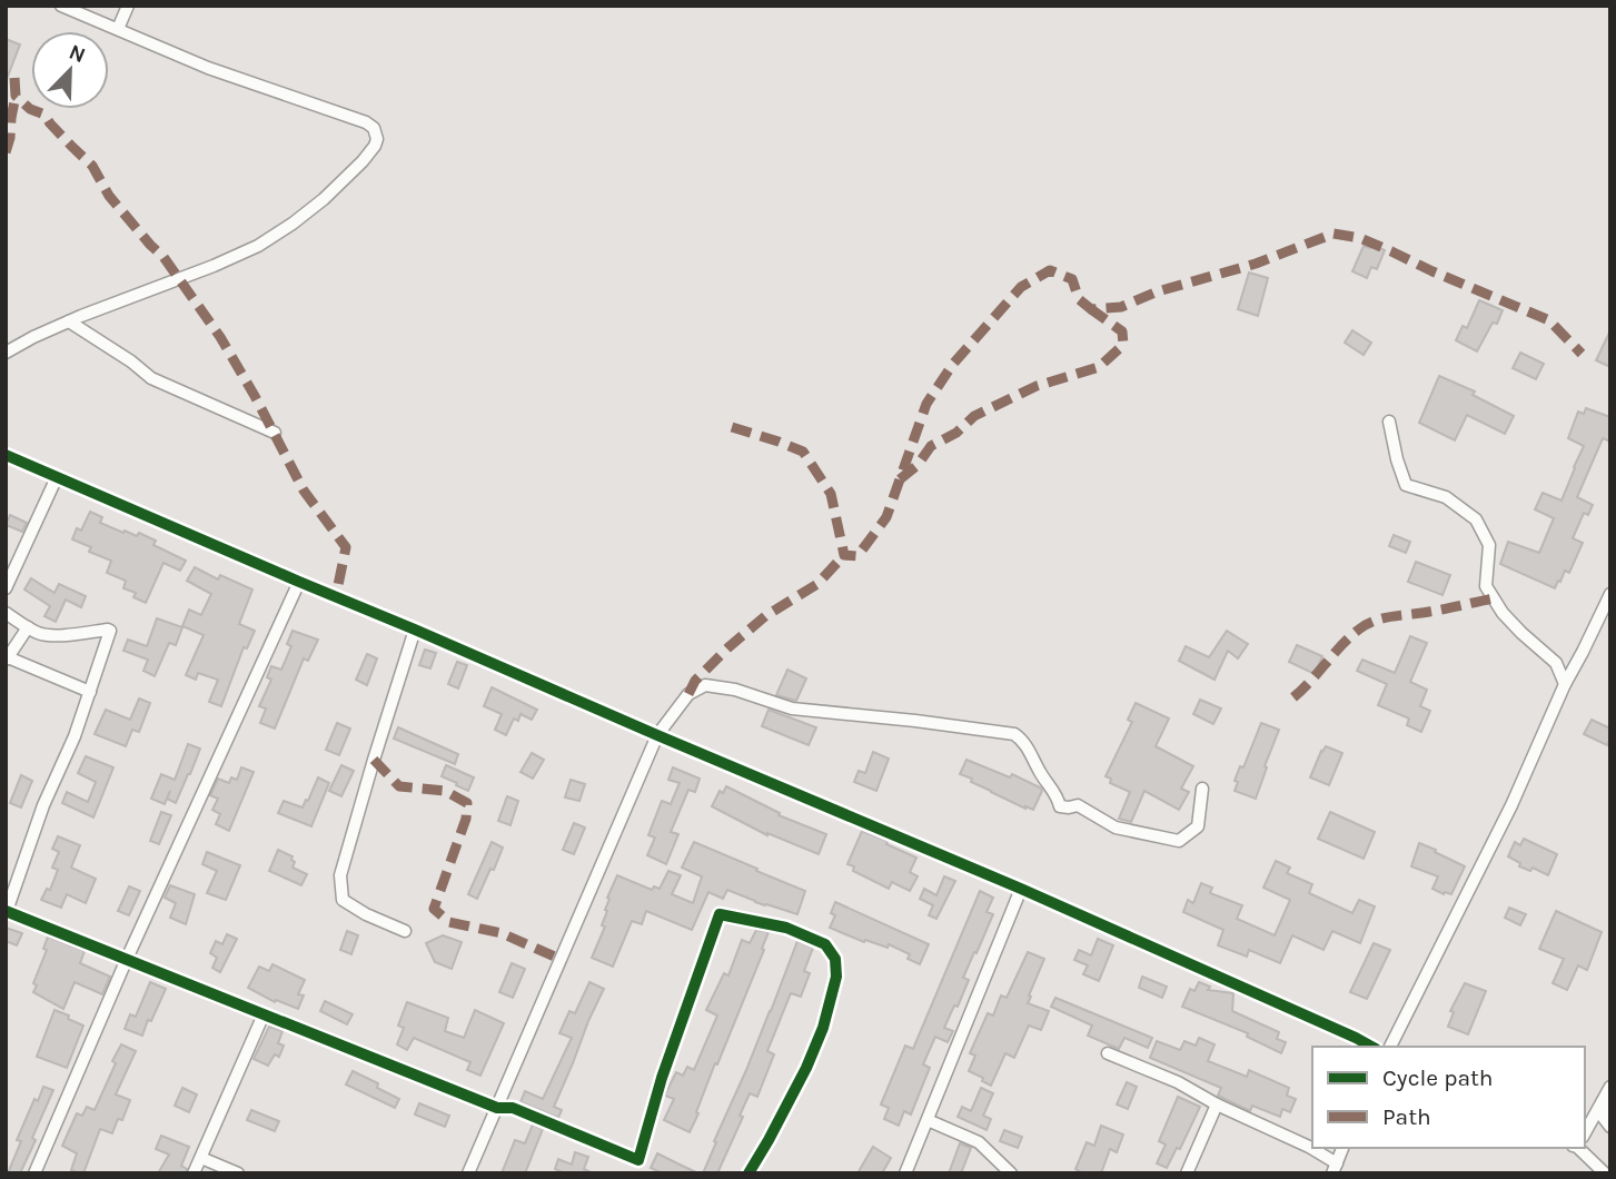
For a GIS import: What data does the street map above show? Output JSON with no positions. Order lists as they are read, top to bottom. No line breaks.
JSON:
{"legend":["Cycle path","Path"],"north":"top right"}
